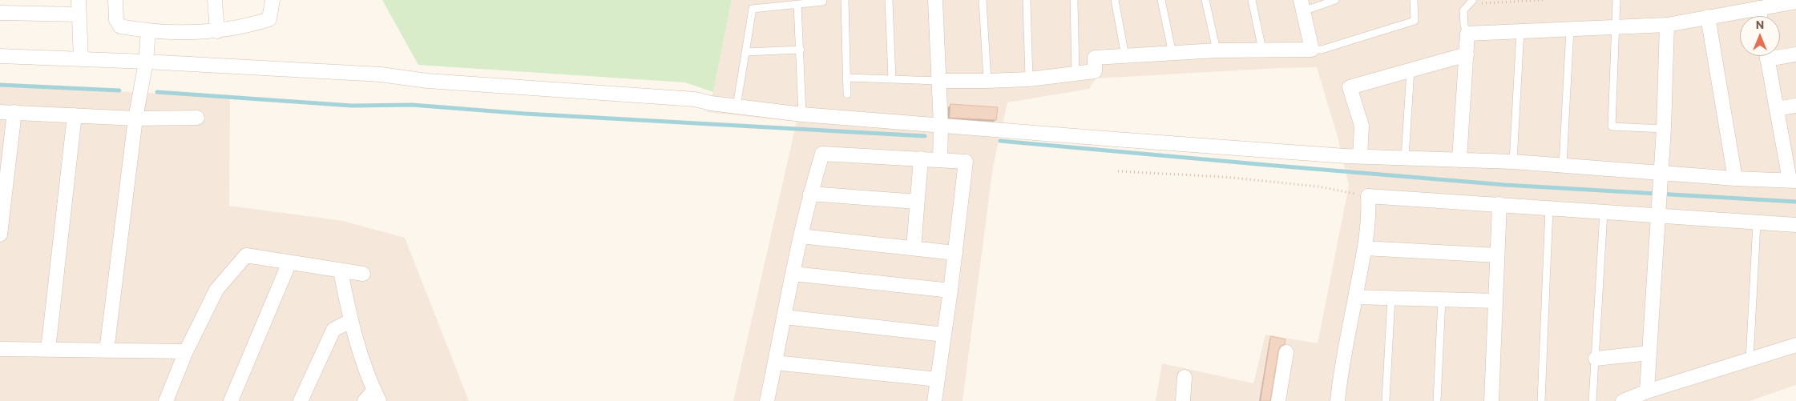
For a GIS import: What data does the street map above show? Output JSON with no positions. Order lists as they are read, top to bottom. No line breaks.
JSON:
{"north":"top"}
